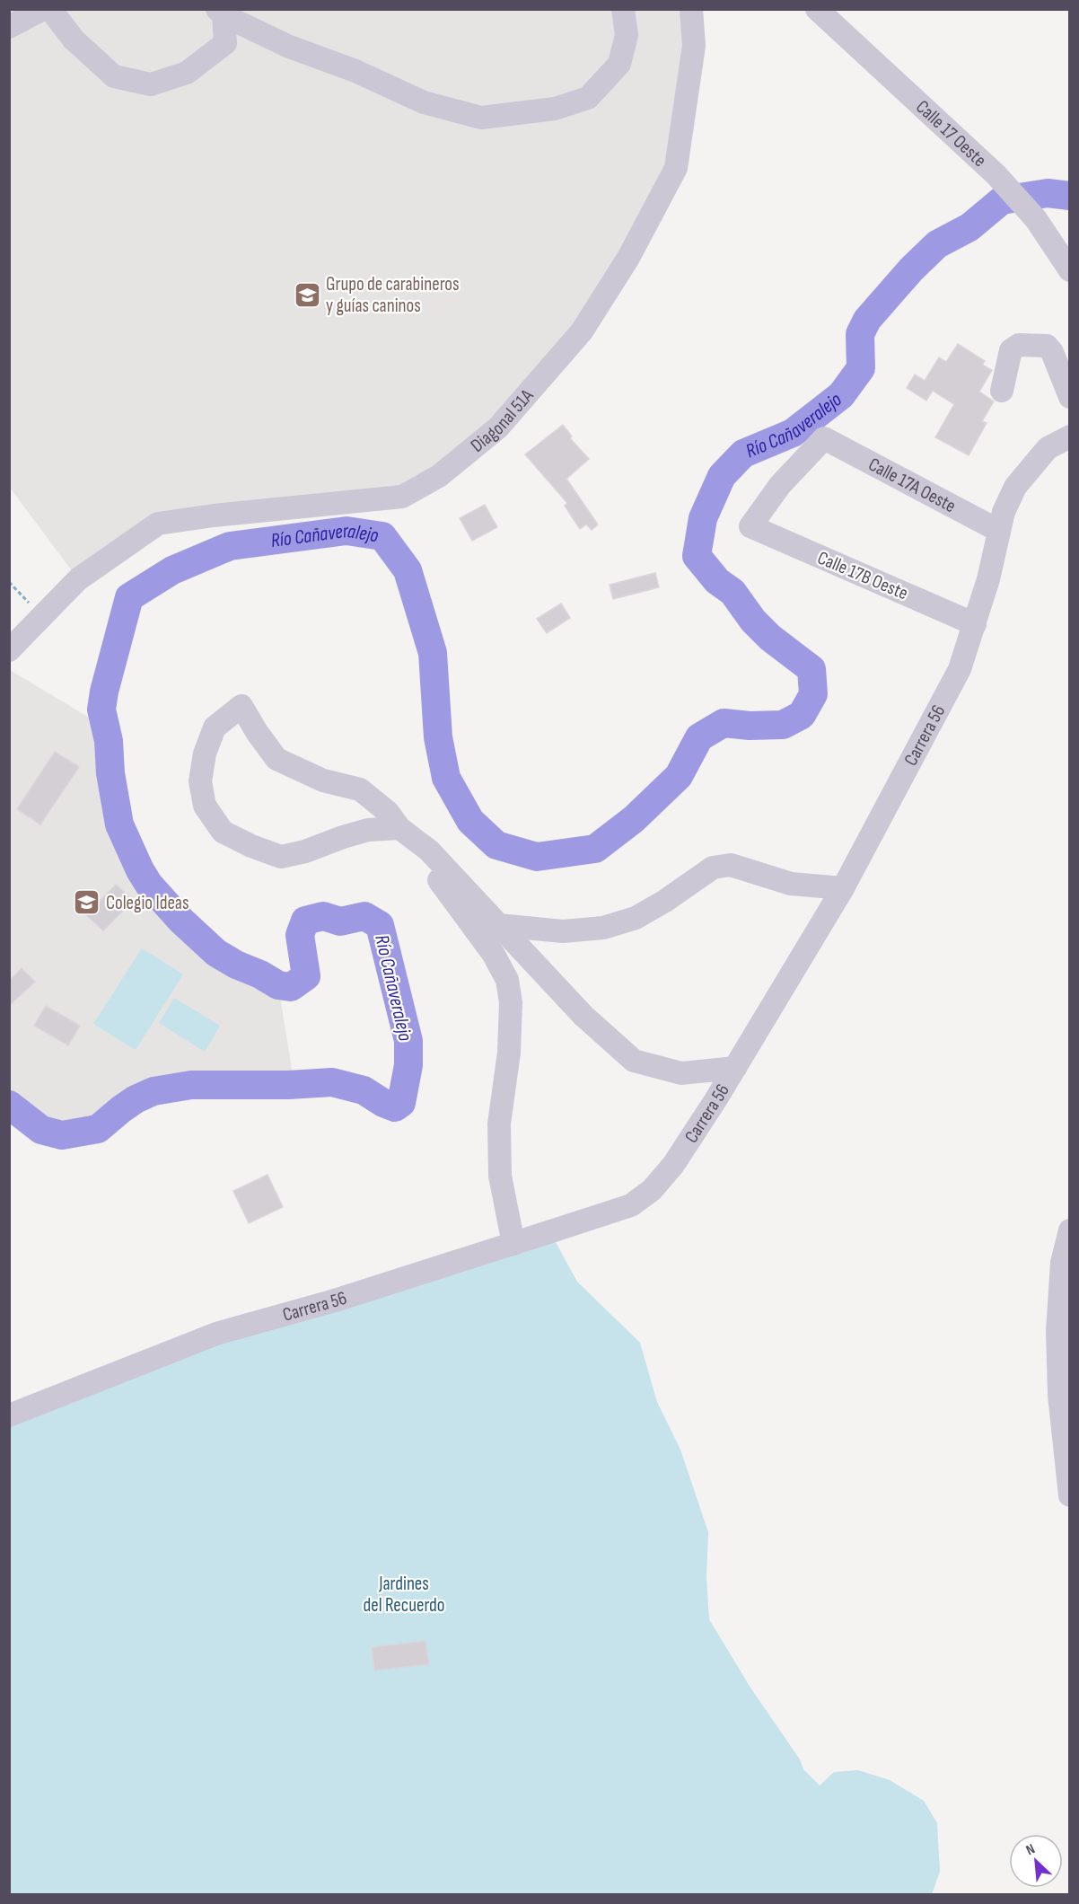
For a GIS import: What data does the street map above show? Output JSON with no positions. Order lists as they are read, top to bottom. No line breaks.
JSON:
{"streets":{"street":["Calle 17 Oeste","Diagonal 51A","Calle 17A Oeste","Calle 17B Oeste","Carrera 56"]},"crossings":[["Calle 17A Oeste","Calle 17B Oeste"],["Calle 17A Oeste","Carrera 56"],["Calle 17B Oeste","Carrera 56"]],"water":["Río Cañaveralejo"],"parks":["Jardines del Recuerdo"],"places":{"school or university":["Grupo de carabineros y guías caninos","Colegio Ideas"]},"north":"top left"}
